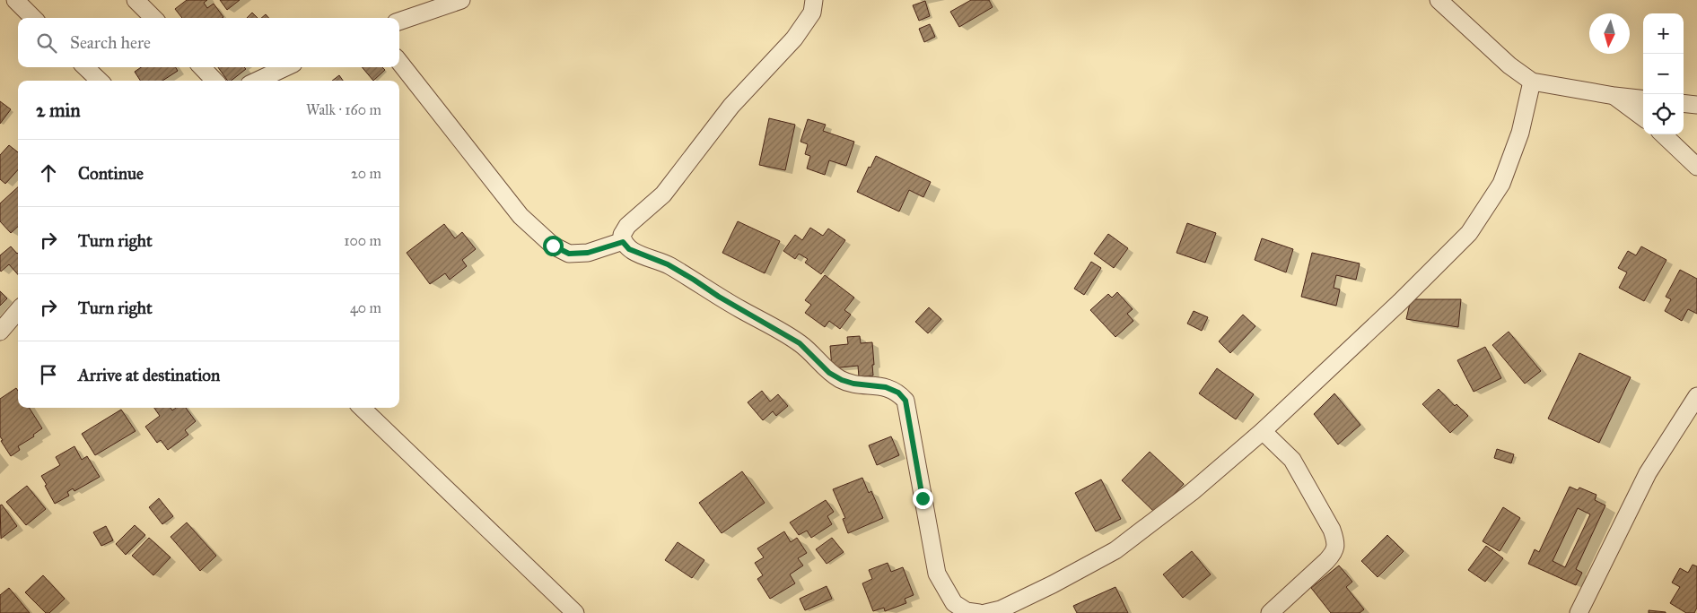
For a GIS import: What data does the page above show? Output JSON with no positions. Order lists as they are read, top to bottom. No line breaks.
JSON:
{"north":"bottom","page":{"map_buttons":["+","−"],"search":"Search here","heading":["2 min","Walk · 160 m"],"list":[["Continue","20 m"],["Turn right","100 m"],["Turn right","40 m"],"Arrive at destination"]}}
